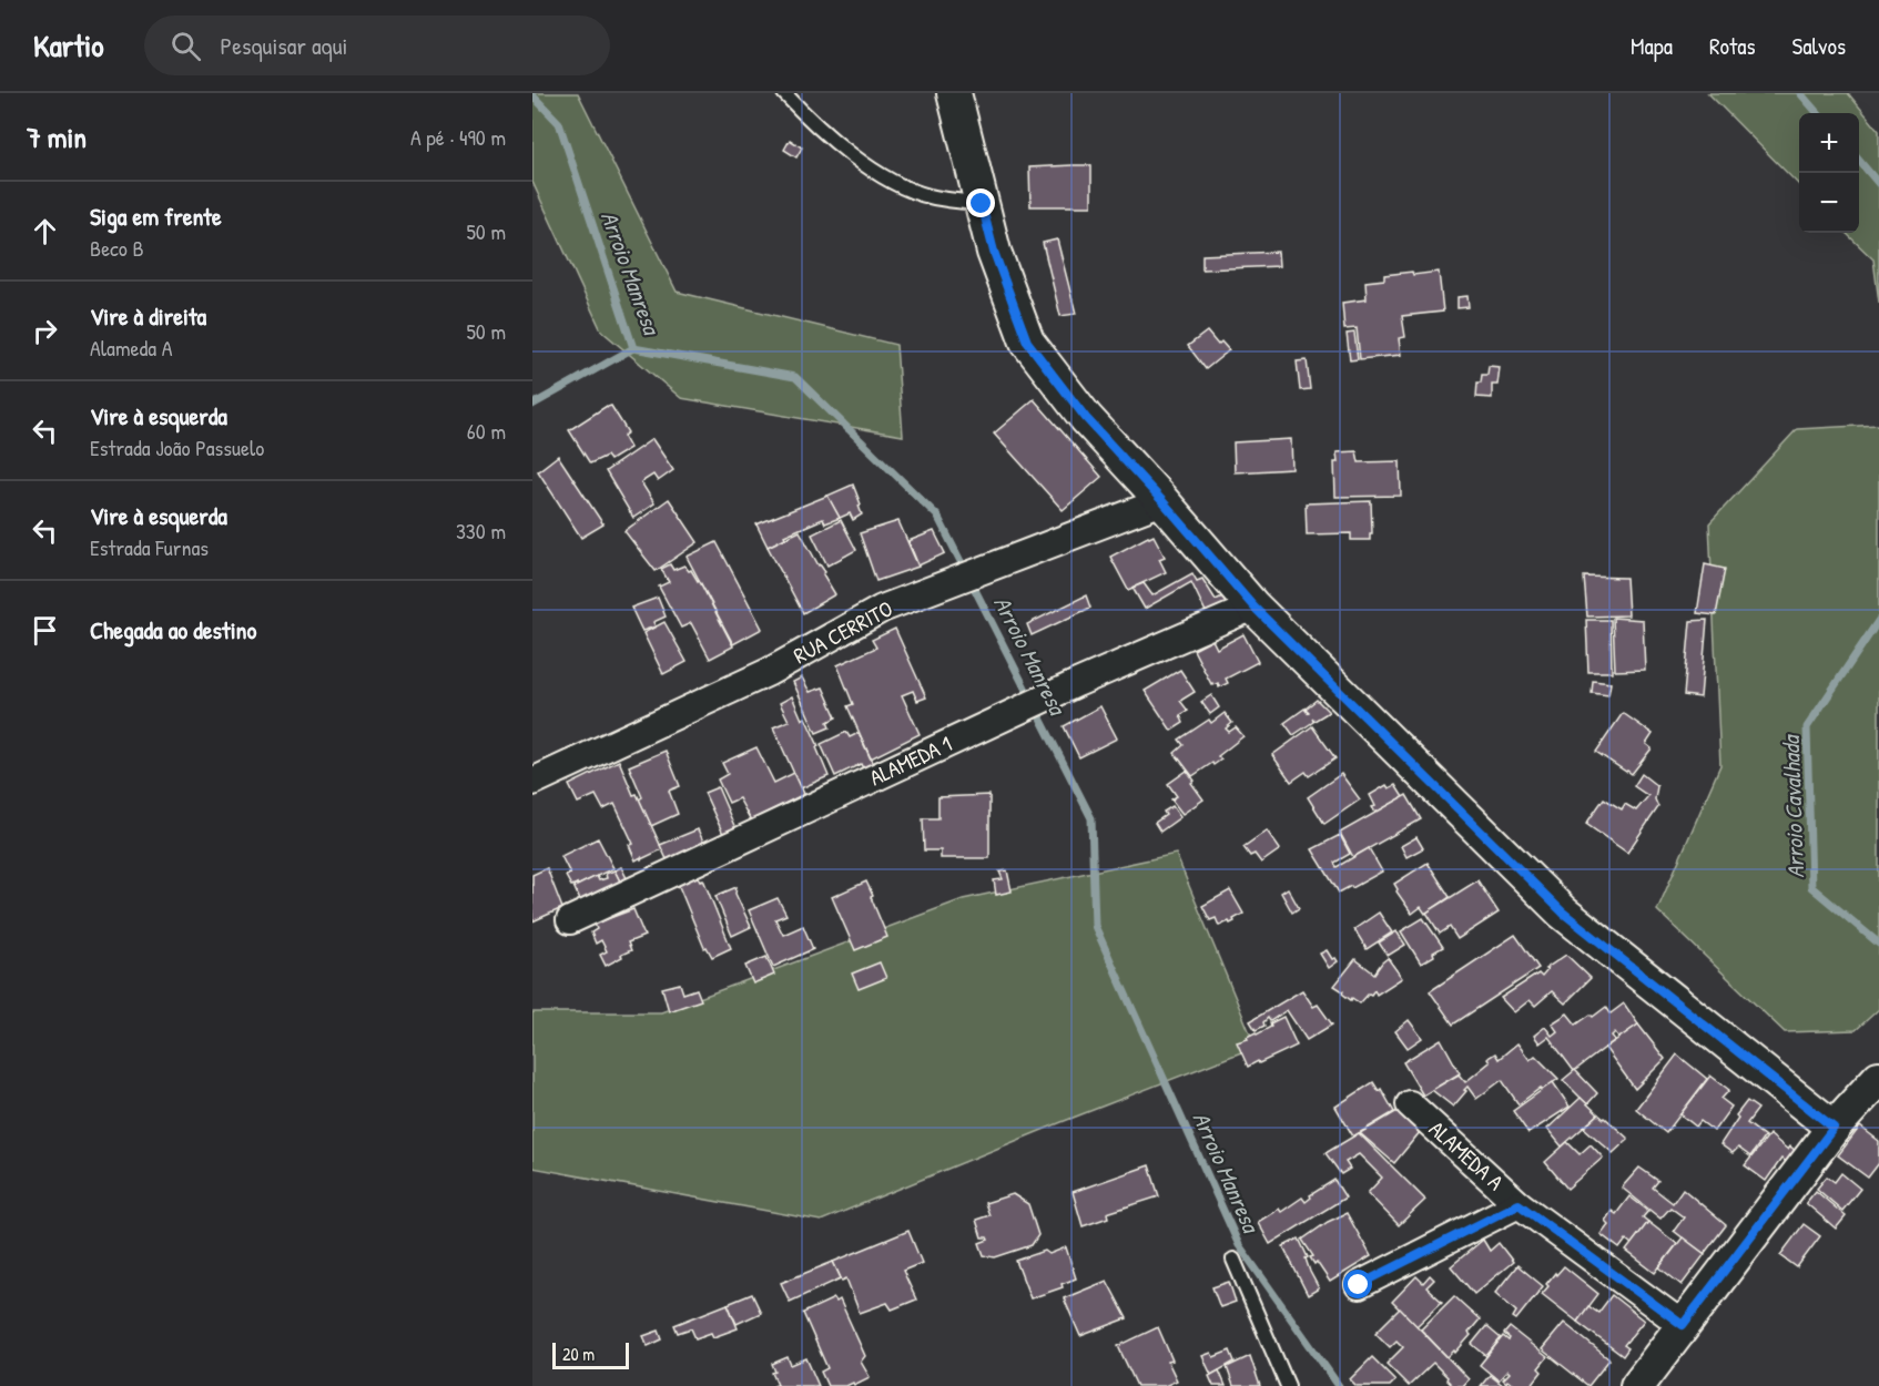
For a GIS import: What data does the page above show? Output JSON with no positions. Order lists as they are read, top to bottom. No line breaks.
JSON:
{"streets":{"street":["RUA CERRITO","ALAMEDA 1","ALAMEDA A"]},"water":["Arroio Manresa","Arroio Cavalhada"],"scale_bar":"20 m","page":{"header":"Kartio","search":"Pesquisar aqui","nav":["Mapa","Rotas","Salvos"],"heading":["7 min","A pé · 490 m"],"map_buttons":["+","−"],"list":[["Siga em frente","Beco B","50 m"],["Vire à direita","Alameda A","50 m"],["Vire à esquerda","Estrada João Passuelo","60 m"],["Vire à esquerda","Estrada Furnas","330 m"],"Chegada ao destino"],"scale":"20 m"}}
